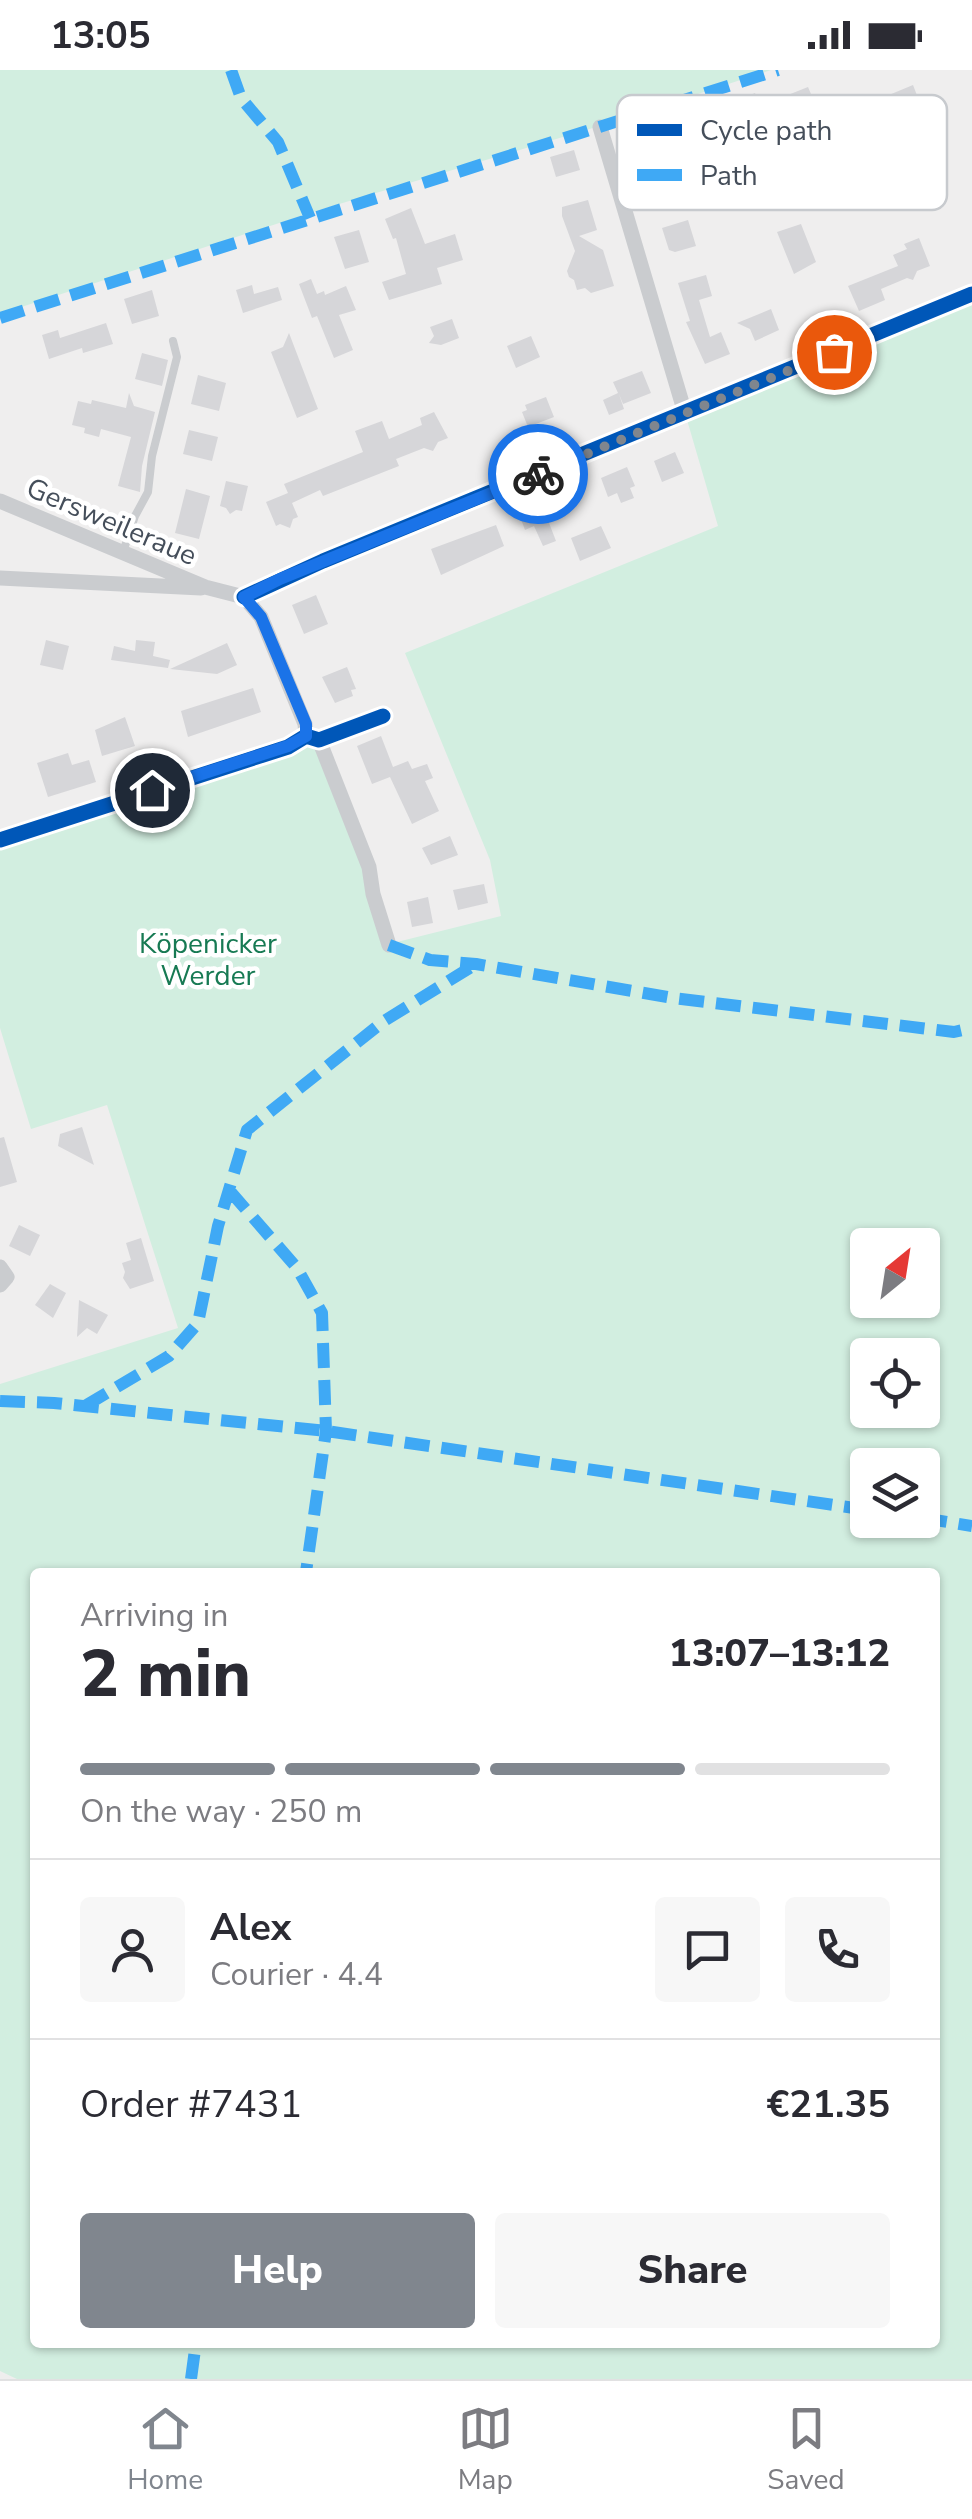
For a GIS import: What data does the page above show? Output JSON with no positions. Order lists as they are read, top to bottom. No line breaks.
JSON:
{"streets":{"street":["Gersweileraue"]},"parks":["Köpenicker Werder"],"legend":["Cycle path","Path"],"north":"top right","page":{"status":"13:05","heading":["2 min","Arriving in","13:07–13:12"],"panel":["Alex","Courier · 4.4","Order #7431","€21.35"],"bar":"On the way · 250 m","buttons":["Help","Share"],"tabs":["Home","Map","Saved"]}}
